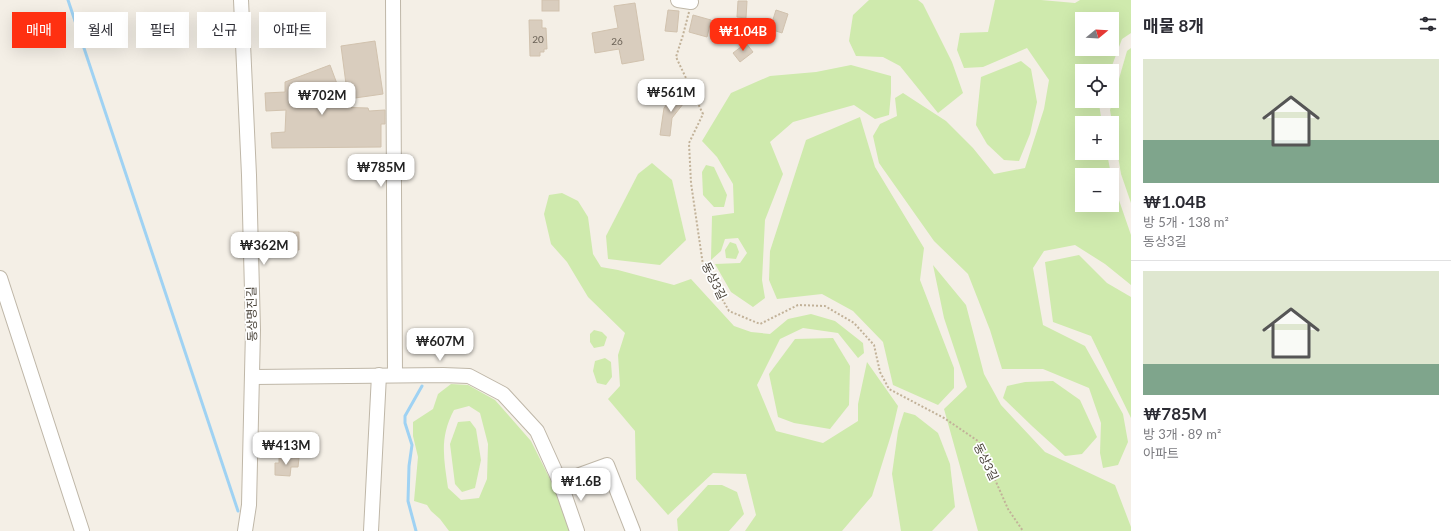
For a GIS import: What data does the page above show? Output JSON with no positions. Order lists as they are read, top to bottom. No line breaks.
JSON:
{"streets":{"street":["동상명진길"],"path":["동상3길"]},"house_numbers":["20","26"],"north":"right","page":{"heading":"매물 8개","map_buttons":["+","−"],"chip":["매매","월세","필터","신규","아파트"],"price":["₩1.04B","₩561M","₩702M","₩785M","₩362M","₩607M","₩413M","₩1.6B"],"list":[{"name":"₩1.04B","note":"방 5개 · 138 m² · 동상3길"},{"name":"₩785M","note":"방 3개 · 89 m² · 아파트"}]}}
